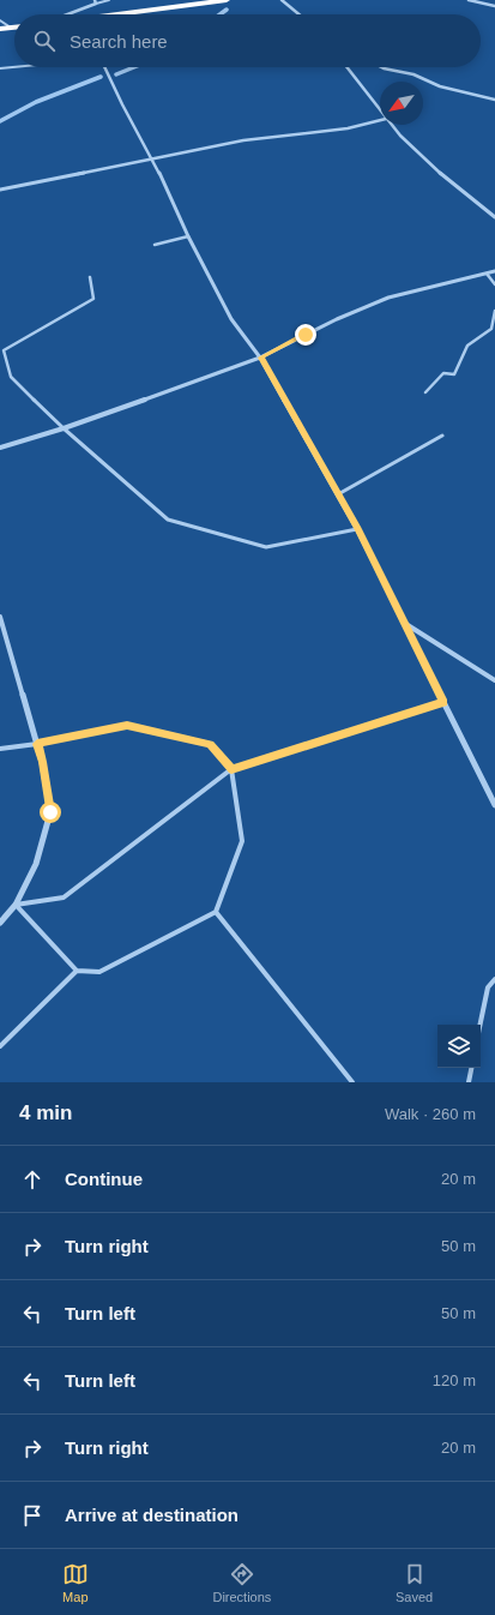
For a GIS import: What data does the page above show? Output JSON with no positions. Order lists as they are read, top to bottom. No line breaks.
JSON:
{"north":"bottom left","page":{"search":"Search here","heading":["4 min","Walk · 260 m"],"list":[["Continue","20 m"],["Turn right","50 m"],["Turn left","50 m"],["Turn left","120 m"],["Turn right","20 m"],"Arrive at destination"],"nav":["Map","Directions","Saved"]}}
